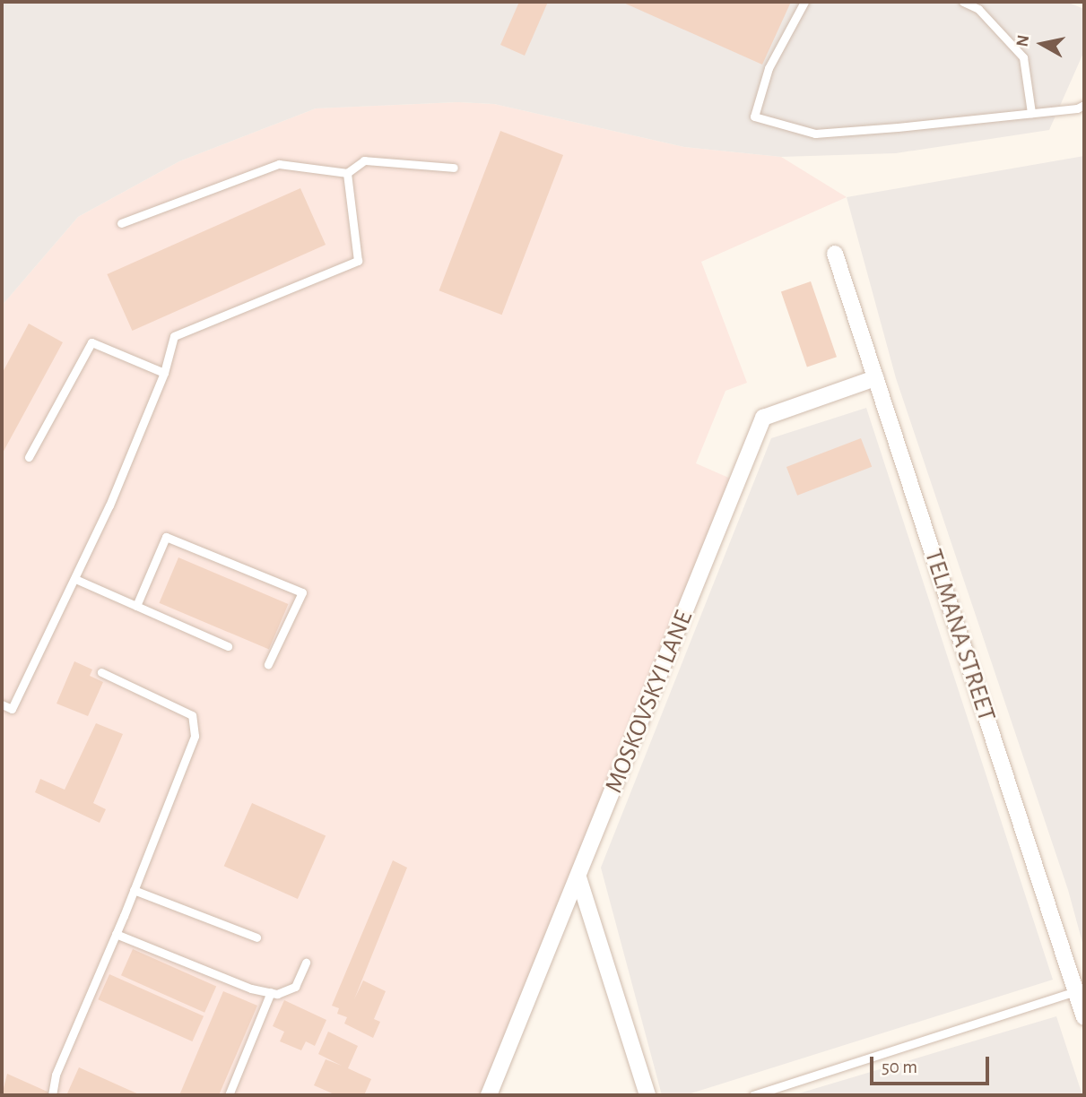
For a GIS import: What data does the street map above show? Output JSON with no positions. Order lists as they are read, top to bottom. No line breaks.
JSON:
{"streets":{"street":["TELMANA STREET","MOSKOVSKYI LANE"]},"crossings":[["TELMANA STREET","MOSKOVSKYI LANE"]],"scale_bar":"50 m","north":"left"}
